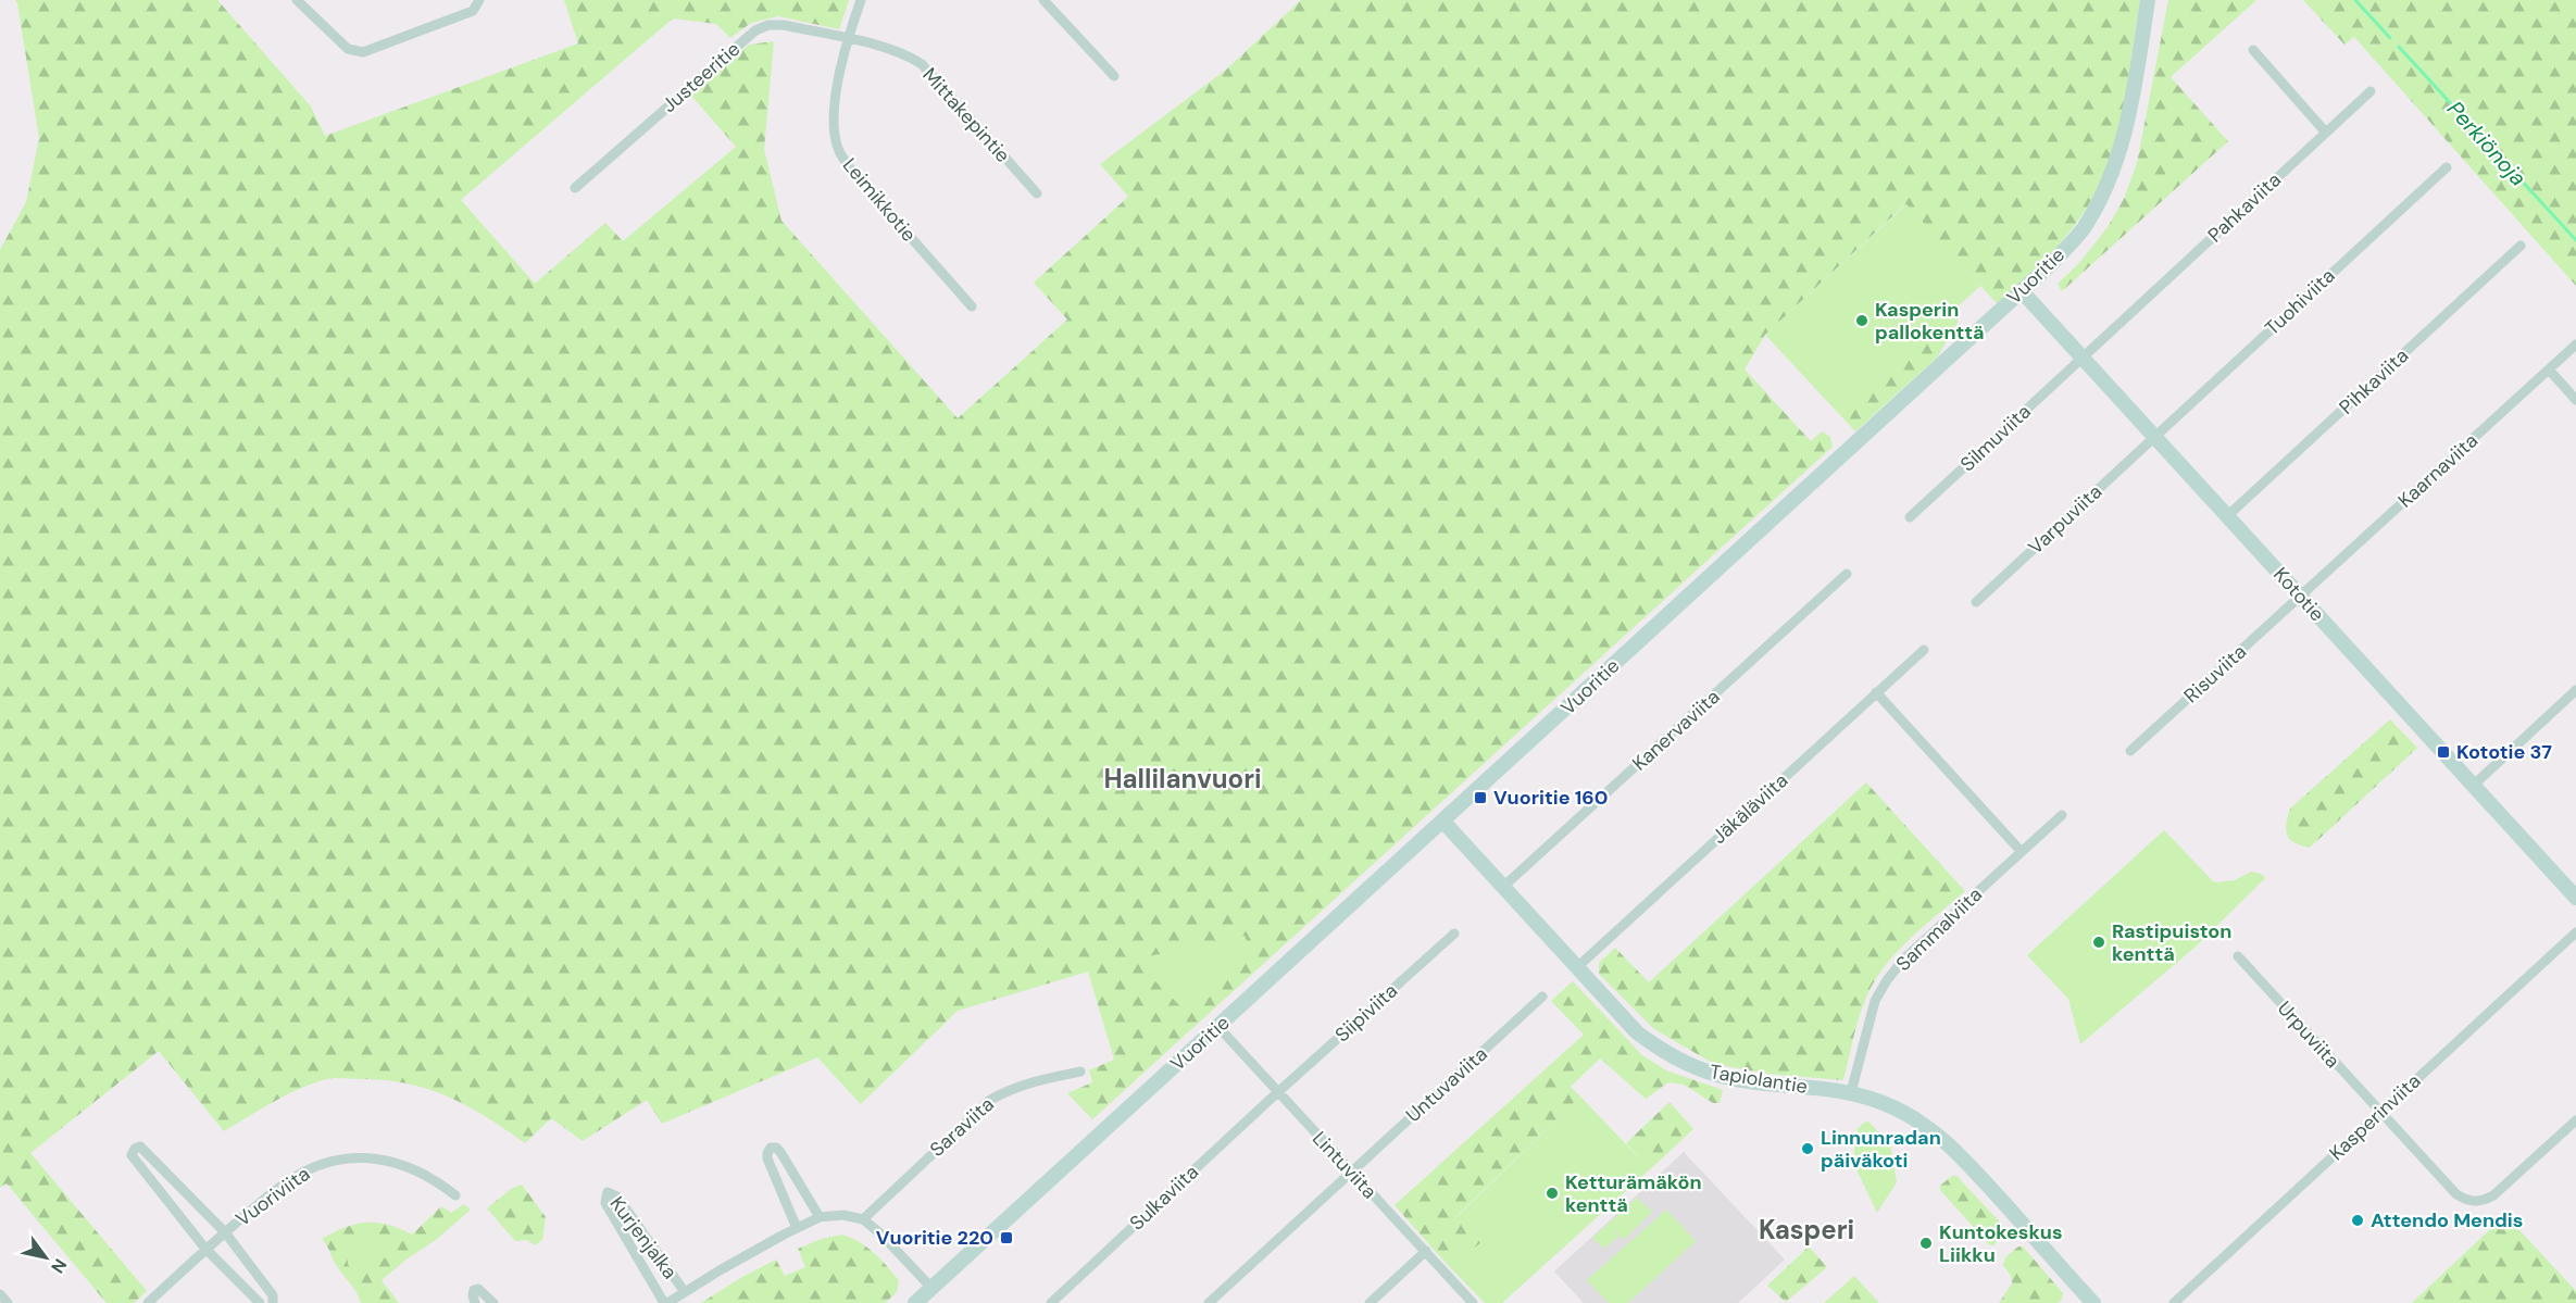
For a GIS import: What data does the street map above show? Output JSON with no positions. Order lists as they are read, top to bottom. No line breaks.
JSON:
{"streets":{"street":["Justeeritie","Mittakepintie","Leimikkotie","Pahkaviita","Vuoritie","Tuohiviita","Pihkaviita","Silmuviita","Kaarnaviita","Varpuviita","Kototie","Risuviita","Kanervaviita","Jäkäläviita","Sammalviita","Siipiviita","Urpuviita","Tapiolantie","Untuvaviita","Kasperinviita","Saraviita","Lintuviita","Vuoriviita","Sulkaviita","Kurjenjalka"]},"crossings":[["Justeeritie","Mittakepintie"],["Justeeritie","Leimikkotie"],["Mittakepintie","Leimikkotie"],["Pahkaviita","Silmuviita"],["Pahkaviita","Kototie"],["Vuoritie","Kototie"],["Vuoritie","Tapiolantie"],["Vuoritie","Lintuviita"],["Tuohiviita","Varpuviita"],["Tuohiviita","Kototie"],["Pihkaviita","Kototie"],["Silmuviita","Kototie"],["Kaarnaviita","Kototie"],["Kaarnaviita","Risuviita"],["Varpuviita","Kototie"],["Kototie","Risuviita"],["Kanervaviita","Tapiolantie"],["Jäkäläviita","Tapiolantie"],["Sammalviita","Tapiolantie"],["Siipiviita","Lintuviita"],["Siipiviita","Sulkaviita"],["Urpuviita","Kasperinviita"],["Untuvaviita","Lintuviita"],["Lintuviita","Sulkaviita"]],"districts":["Hallilanvuori","Kasperi"],"water":["Perkiönoja"],"places":{"other":["Kasperin pallokenttä","Rastipuiston kenttä","Linnunradan päiväkoti","Ketturämäkön kenttä","Attendo Mendis","Kuntokeskus Liikku"],"transit":["Kototie 37","Vuoritie 160","Vuoritie 220"]},"north":"bottom right"}
